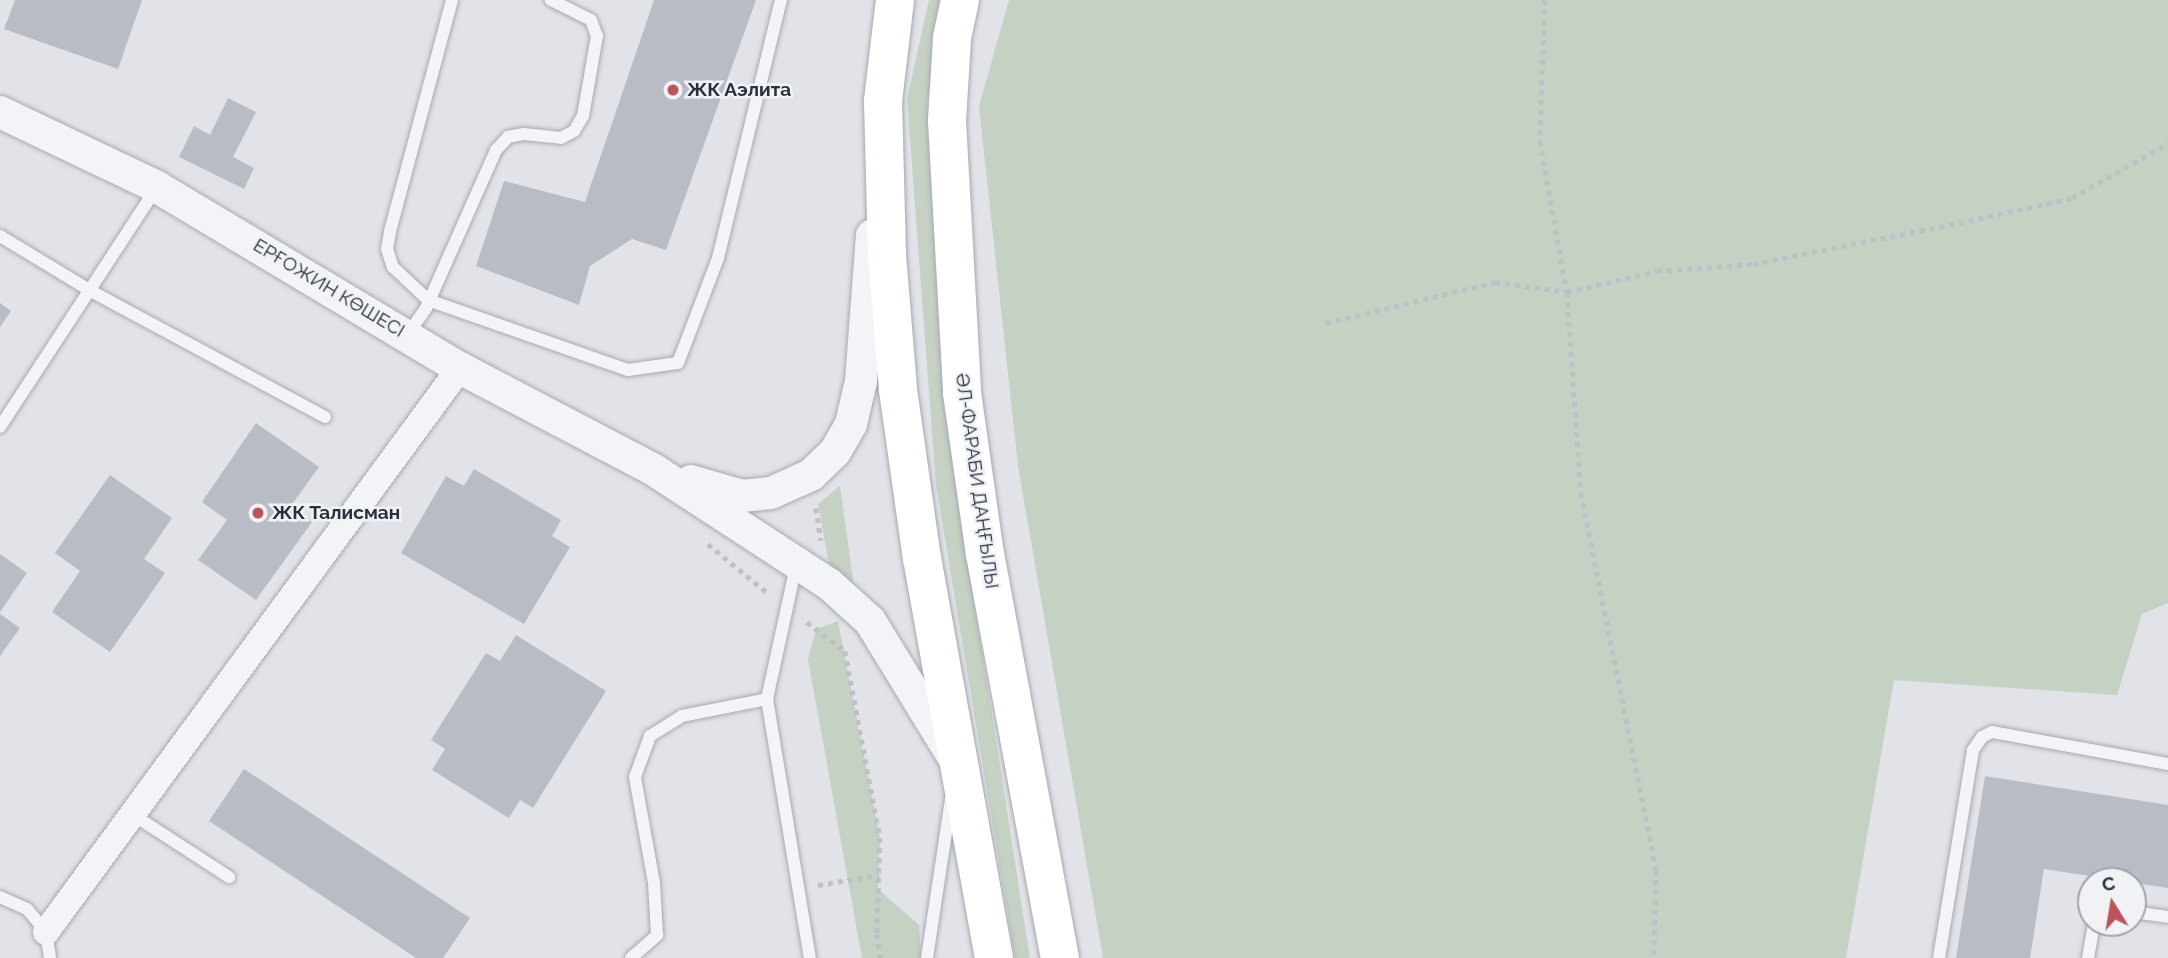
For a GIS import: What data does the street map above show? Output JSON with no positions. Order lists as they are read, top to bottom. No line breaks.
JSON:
{"streets":{"main road":["ӘЛ-ФАРАБИ ДАҢҒЫЛЫ"],"street":["ЕРҒОЖИН КӨШЕСІ"]},"places":["ЖК Аэлита","ЖК Талисман"],"north":"top"}
